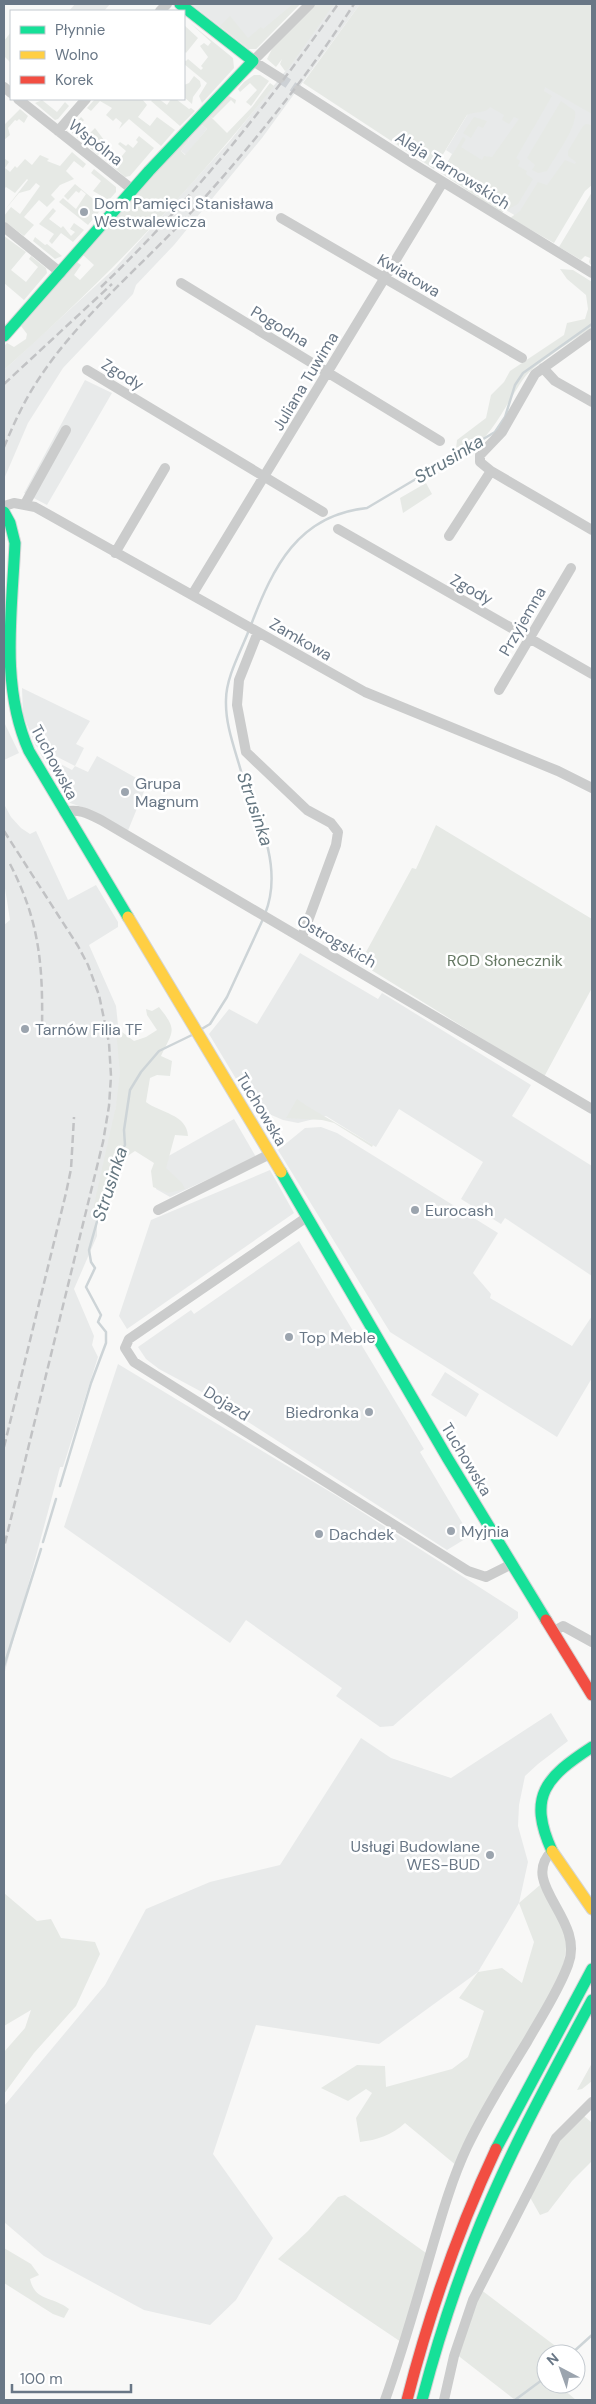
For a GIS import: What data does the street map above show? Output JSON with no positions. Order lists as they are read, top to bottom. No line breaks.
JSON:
{"streets":{"street":["Wspólna","Aleja Tarnowskich","Kwiatowa","Pogodna","Zgody","Juliana Tuwima","Przyjemna","Zamkowa","Tuchowska","Ostrogskich","Dojazd"]},"crossings":[["Aleja Tarnowskich","Juliana Tuwima"],["Kwiatowa","Juliana Tuwima"],["Pogodna","Juliana Tuwima"],["Zgody","Juliana Tuwima"],["Zgody","Przyjemna"],["Juliana Tuwima","Zamkowa"],["Tuchowska","Ostrogskich"],["Tuchowska","Dojazd"]],"water":["Strusinka"],"parks":["ROD Słonecznik"],"places":["Dom Pamięci Stanisława Westwalewicza","Grupa Magnum","Tarnów Filia TF","Eurocash","Top Meble","Biedronka","Myjnia","Dachdek","Usługi Budowlane WES-BUD"],"legend":["Płynnie","Wolno","Korek"],"scale_bar":"100 m","north":"top left"}
